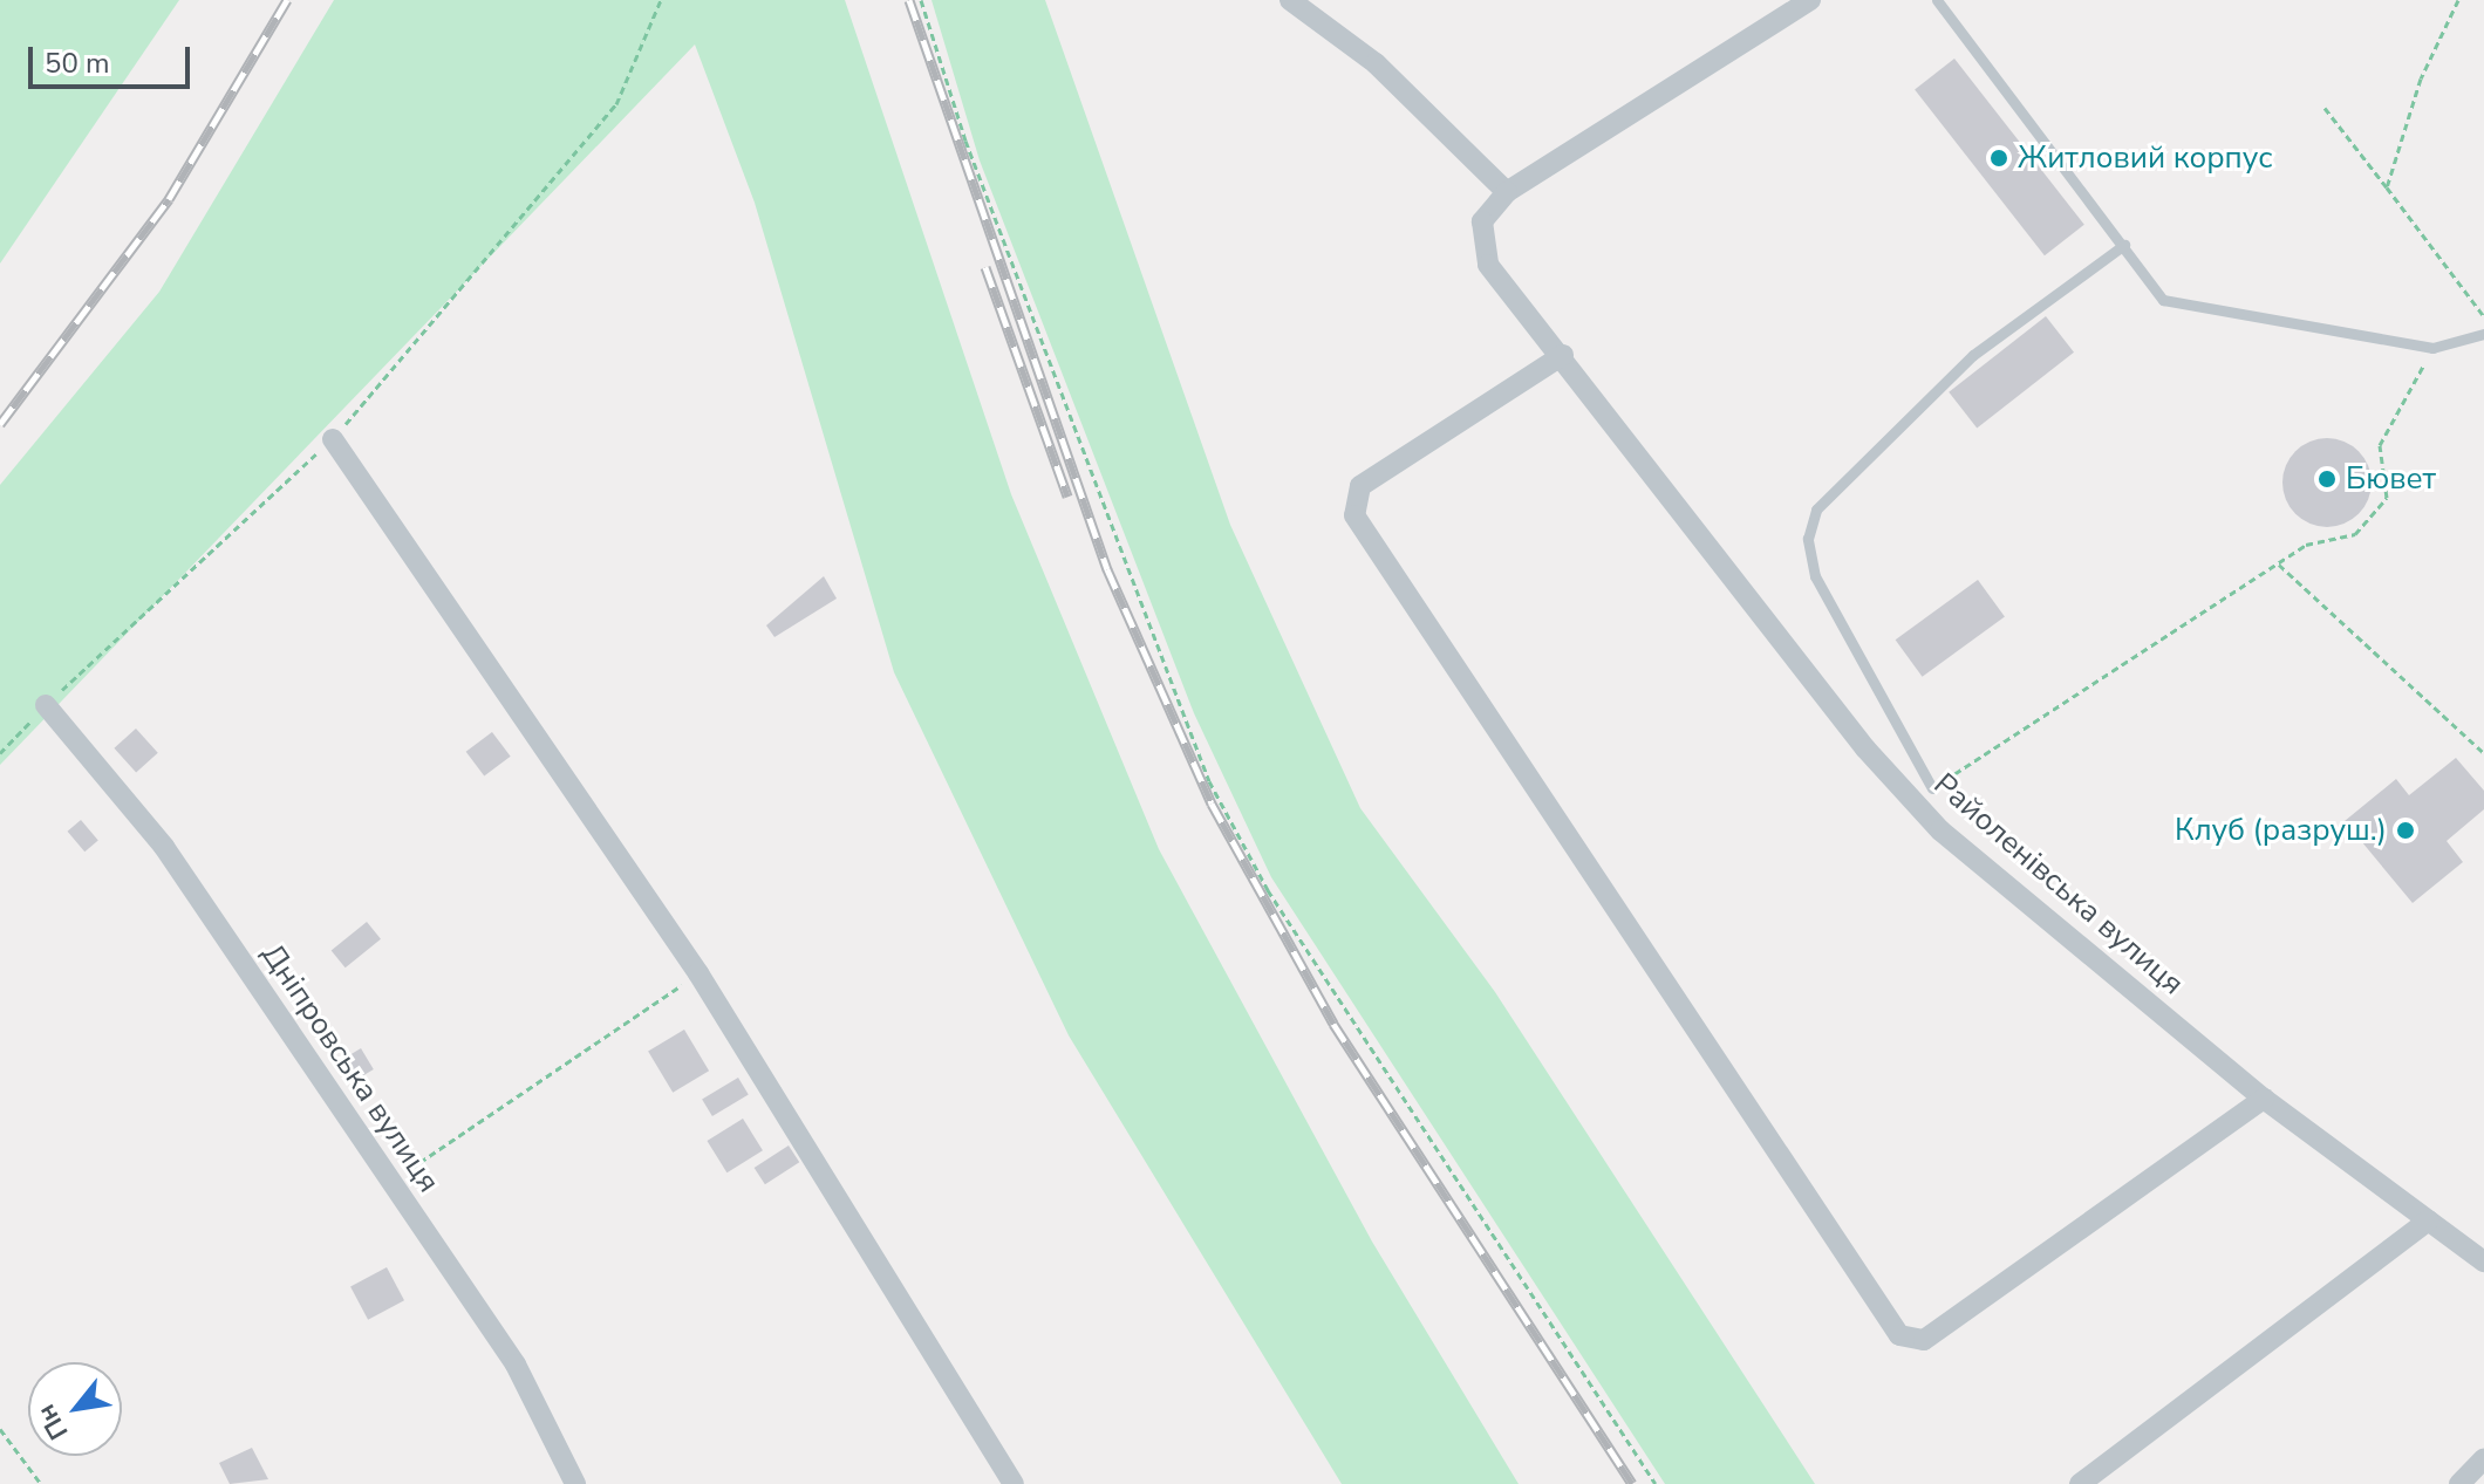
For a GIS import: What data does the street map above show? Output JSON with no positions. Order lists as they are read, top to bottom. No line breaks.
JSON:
{"streets":{"street":["Райоленівська вулиця","Дніпровська вулиця"]},"places":["Житловий корпус","Бювет","Клуб (разруш.)"],"scale_bar":"50 m","north":"bottom left"}
